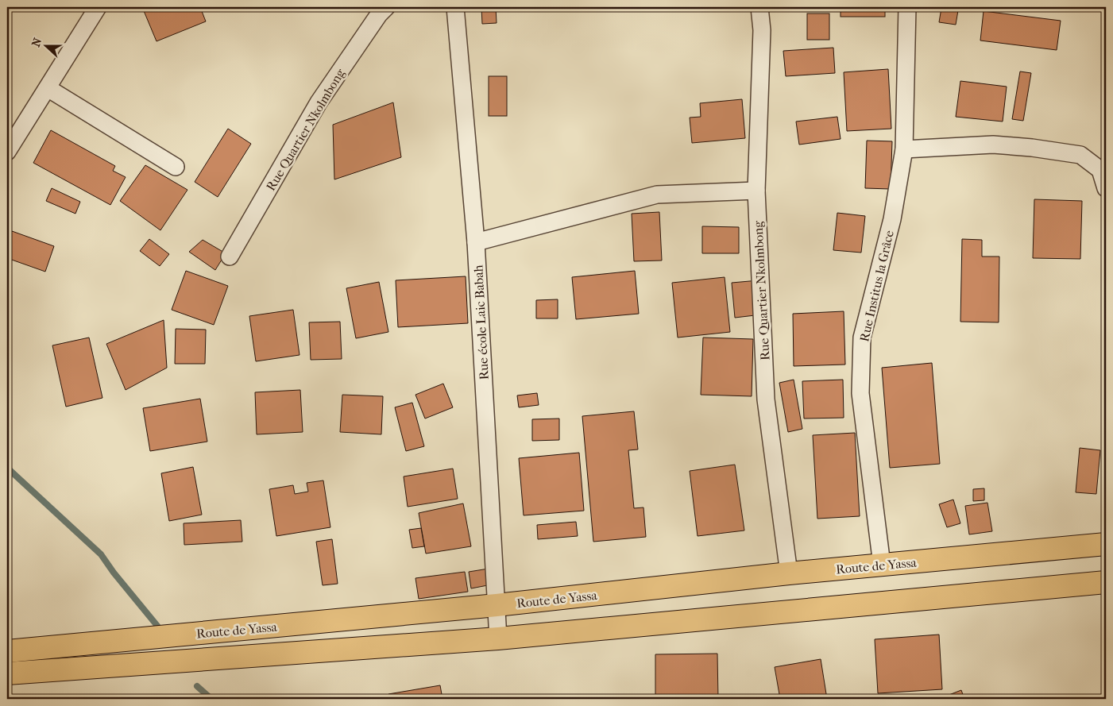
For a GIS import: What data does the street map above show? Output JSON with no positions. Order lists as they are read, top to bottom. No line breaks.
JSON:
{"streets":{"main road":["Route de Yassa"],"street":["Rue Quartier Nkolmbong","Rue Institus la Grâce","Rue école Laic Babah"]},"crossings":[["Rue Quartier Nkolmbong","Route de Yassa"],["Rue Institus la Grâce","Route de Yassa"],["Rue école Laic Babah","Route de Yassa"]],"north":"left"}
